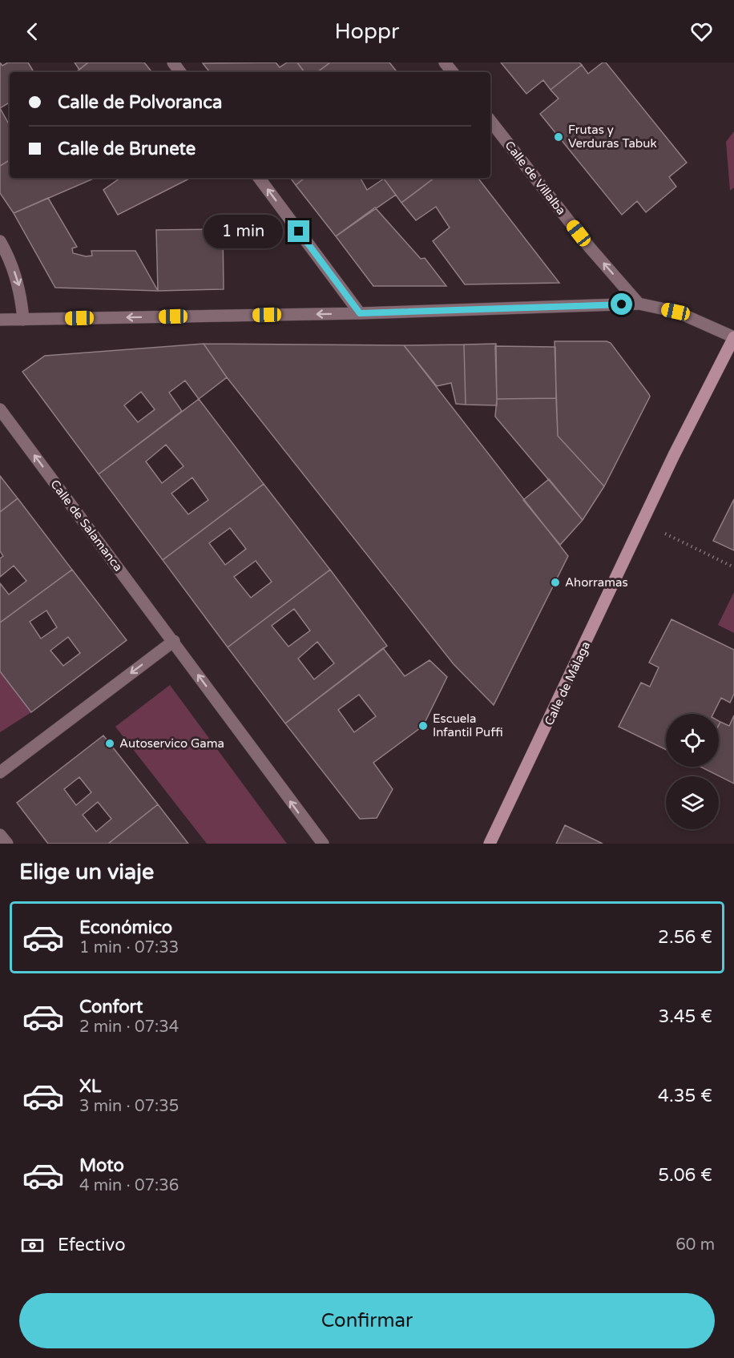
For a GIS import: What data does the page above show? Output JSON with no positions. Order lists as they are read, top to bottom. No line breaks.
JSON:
{"streets":{"main road":["Calle de Málaga"],"street":["Calle de Villalba","Calle de Salamanca"]},"one_way":["Calle de Villalba","Calle de Salamanca"],"places":["Frutas y Verduras Tabuk","Ahorramas","Escuela Infantil Puffi","Autoservico Gama"],"page":{"header":"Hoppr","banner":["Calle de Polvoranca","Calle de Brunete"],"bubble":"1 min","heading":"Elige un viaje","list":[{"name":"Económico","note":"1 min · 07:33","value":"2.56 €"},{"name":"Confort","note":"2 min · 07:34","value":"3.45 €"},{"name":"XL","note":"3 min · 07:35","value":"4.35 €"},{"name":"Moto","note":"4 min · 07:36","value":"5.06 €"}],"pay":["Efectivo","60 m"],"buttons":"Confirmar"}}
